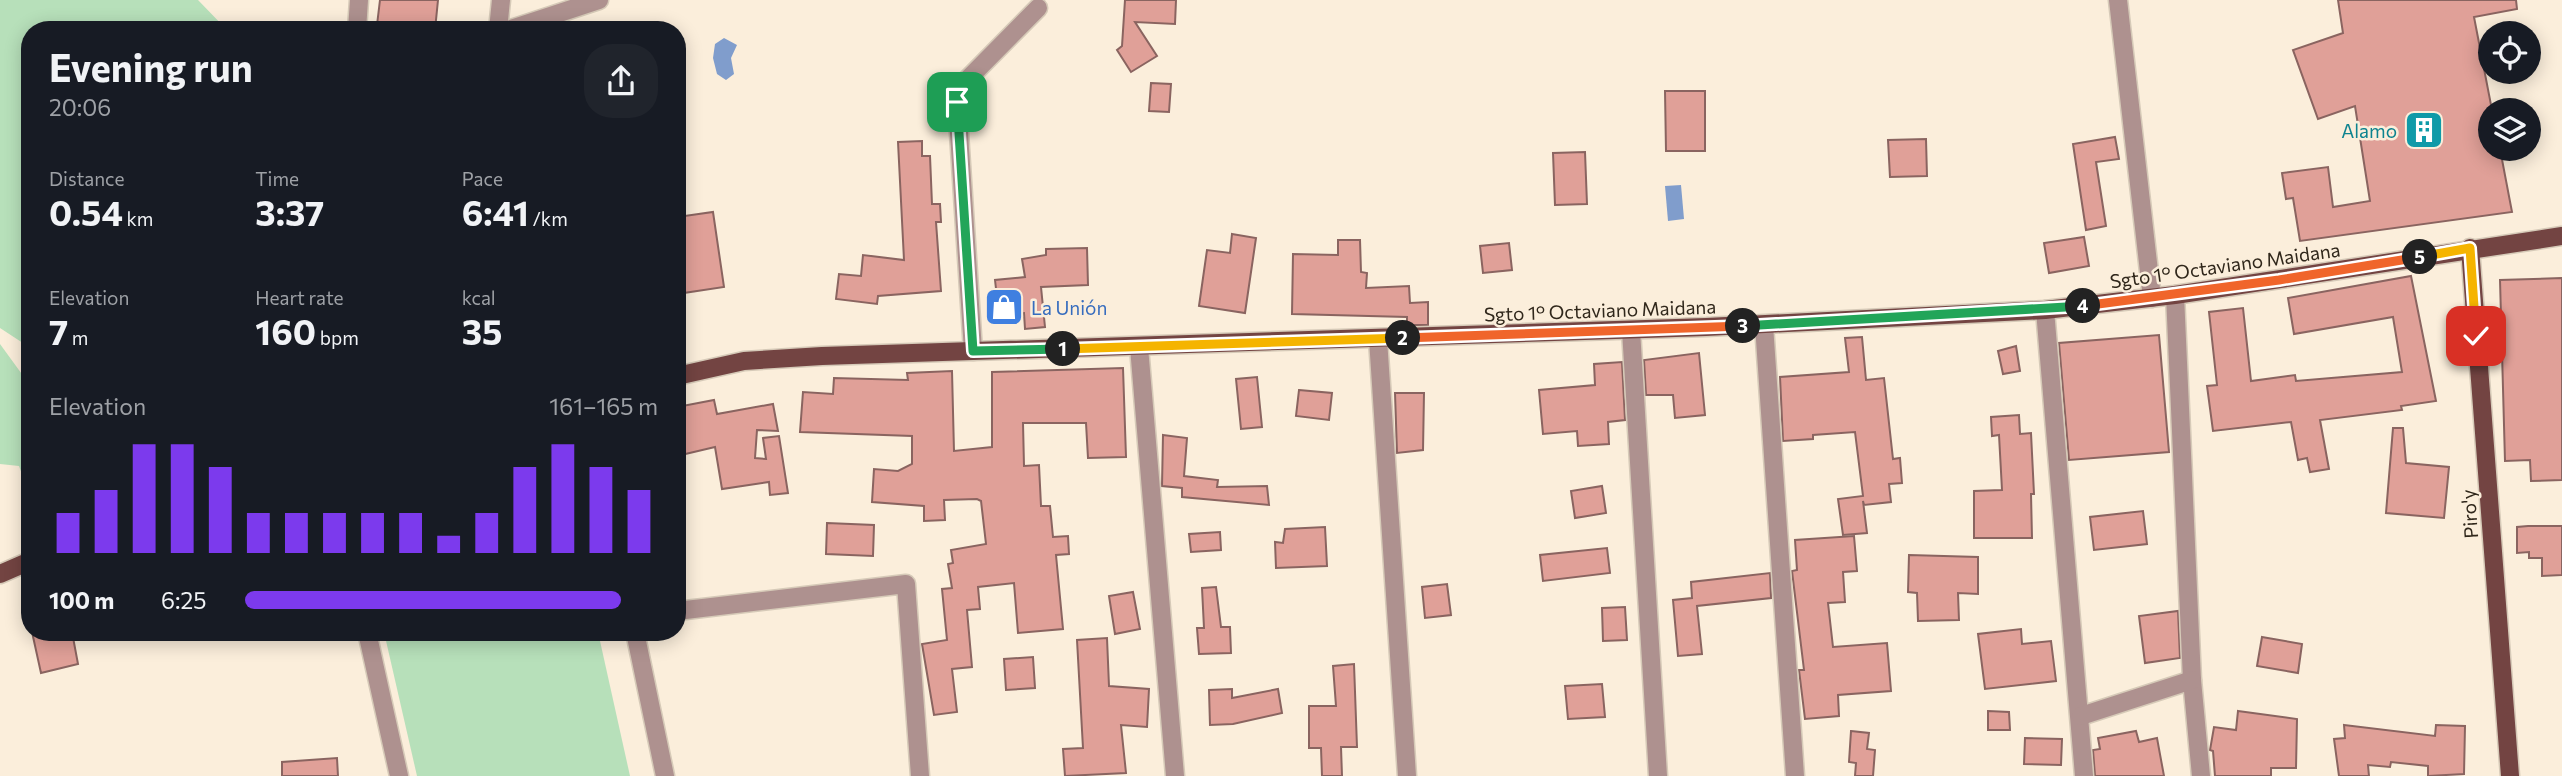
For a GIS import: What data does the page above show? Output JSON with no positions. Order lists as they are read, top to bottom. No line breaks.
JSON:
{"streets":{"main road":["Sgto 1° Octaviano Maidana","Piro'y"]},"crossings":[["Sgto 1° Octaviano Maidana","Piro'y"]],"places":{"building":["Alamo"],"shop":["La Unión"]},"page":{"heading":["Evening run","20:06"],"stats":[["Distance","0.54 km"],["Time","3:37"],["Pace","6:41 /km"],["Elevation","7 m"],["Heart rate","160 bpm"],["kcal","35"]],"pins":["5","4","3","2","1"],"chart":["Elevation","161–165 m"],"list":[{"name":"100 m","note":"6:25"}]}}
